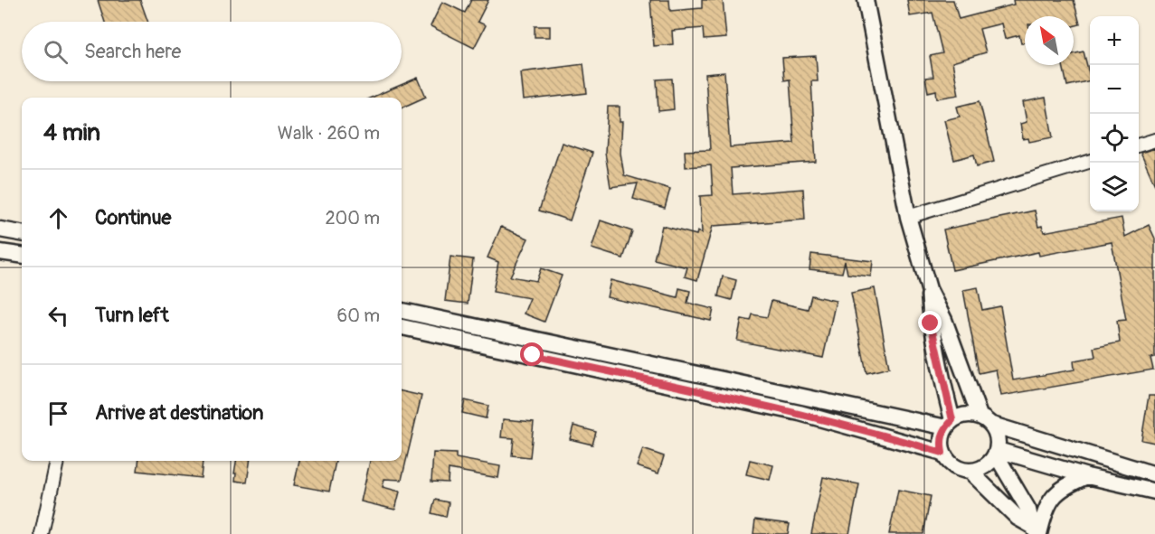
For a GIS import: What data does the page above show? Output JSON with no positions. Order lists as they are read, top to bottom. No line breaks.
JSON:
{"north":"top left","page":{"map_buttons":["+","−"],"search":"Search here","heading":["4 min","Walk · 260 m"],"list":[["Continue","200 m"],["Turn left","60 m"],"Arrive at destination"]}}
